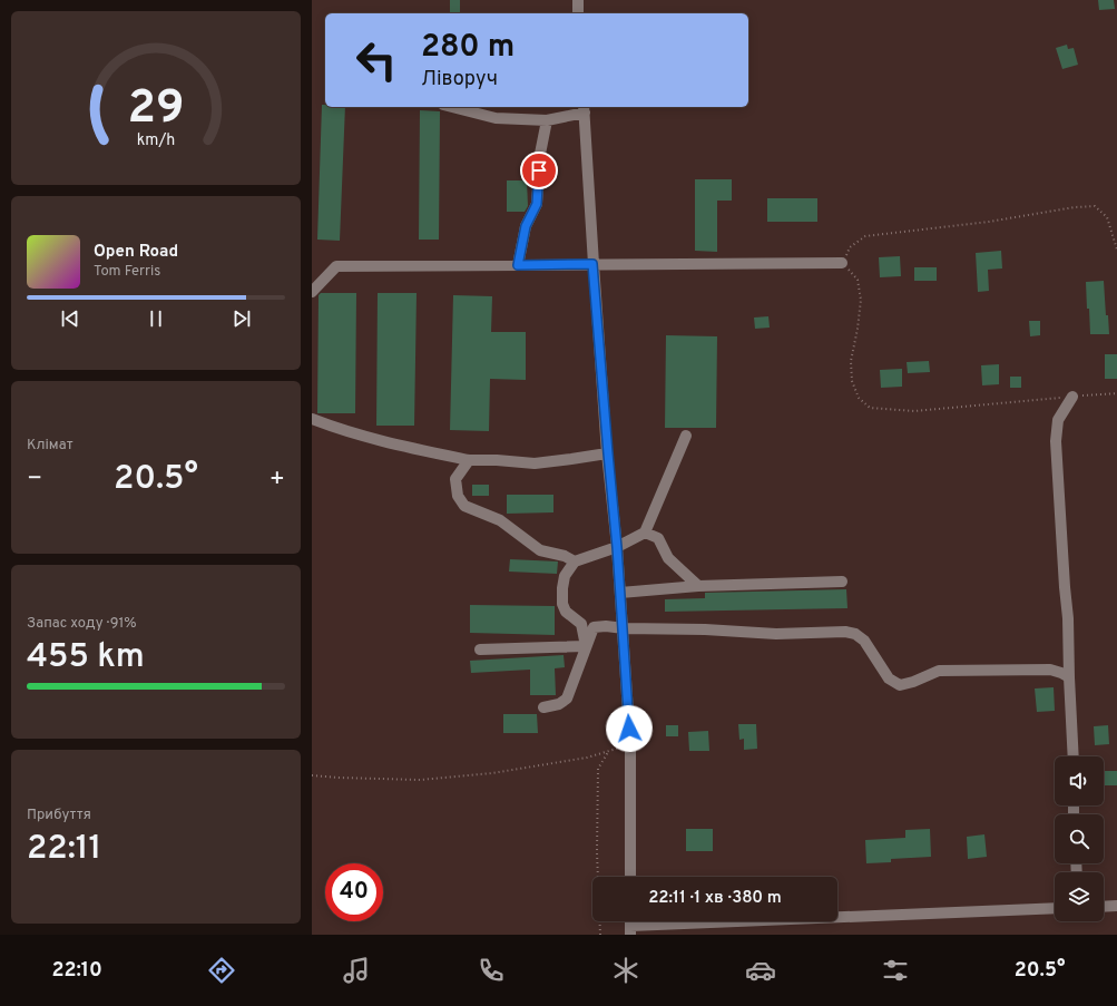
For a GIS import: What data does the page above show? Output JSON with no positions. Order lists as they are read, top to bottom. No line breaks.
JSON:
{"page":{"turn":["280 m","Ліворуч"],"song":["Open Road","Tom Ferris"],"tile":["Клімат",["Запас ходу · 91%","455 km"],["Прибуття","22:11"]],"heat":["−","20.5°","+"],"limit":"40","trip":"22:11 · 1 хв · 380 m","tabs":["22:10","20.5°"],"gauge":["29","km/h"]}}
